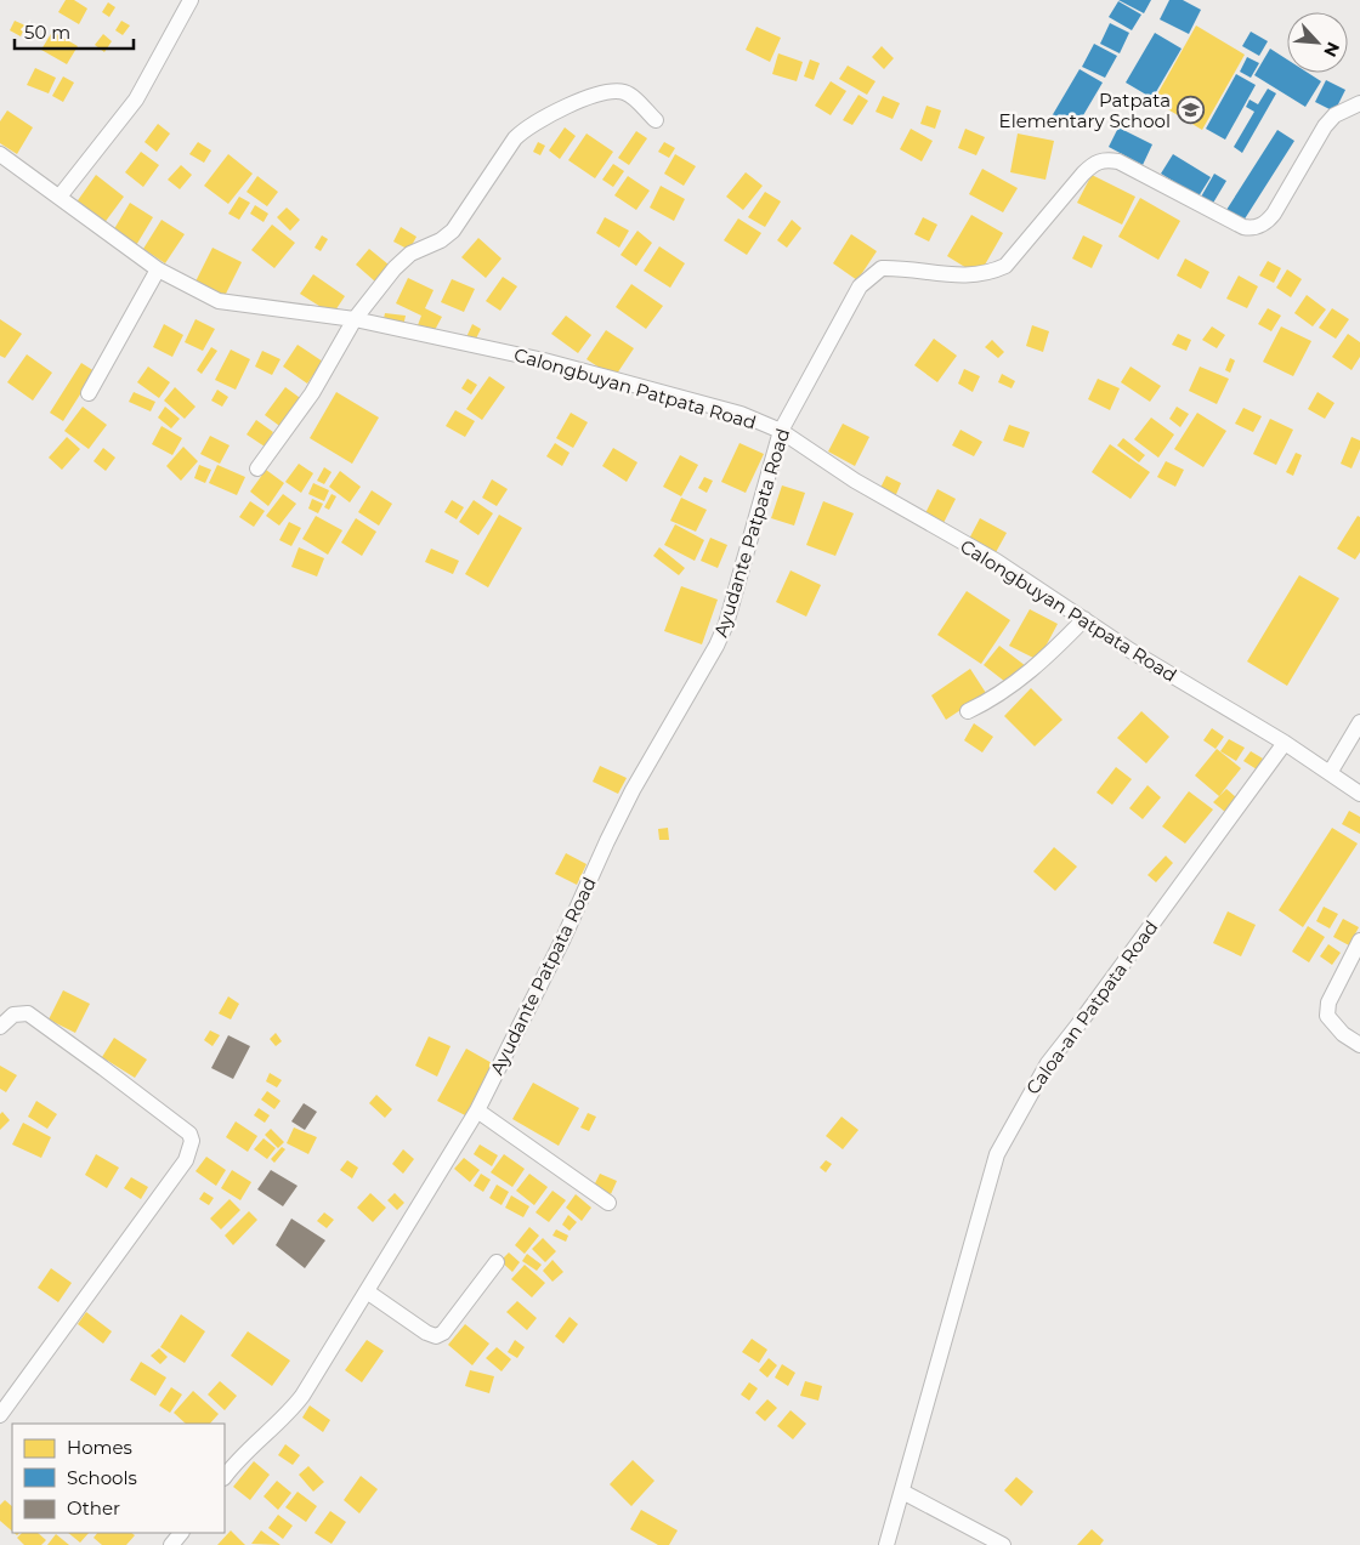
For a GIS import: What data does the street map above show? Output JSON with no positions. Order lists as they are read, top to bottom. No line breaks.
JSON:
{"streets":{"street":["Calongbuyan Patpata Road","Ayudante Patpata Road","Caloa-an Patpata Road"]},"crossings":[["Calongbuyan Patpata Road","Ayudante Patpata Road"],["Calongbuyan Patpata Road","Caloa-an Patpata Road"]],"places":{"school or university":["Patpata Elementary School"]},"legend":["Homes","Schools","Other"],"scale_bar":"50 m","north":"bottom right"}
